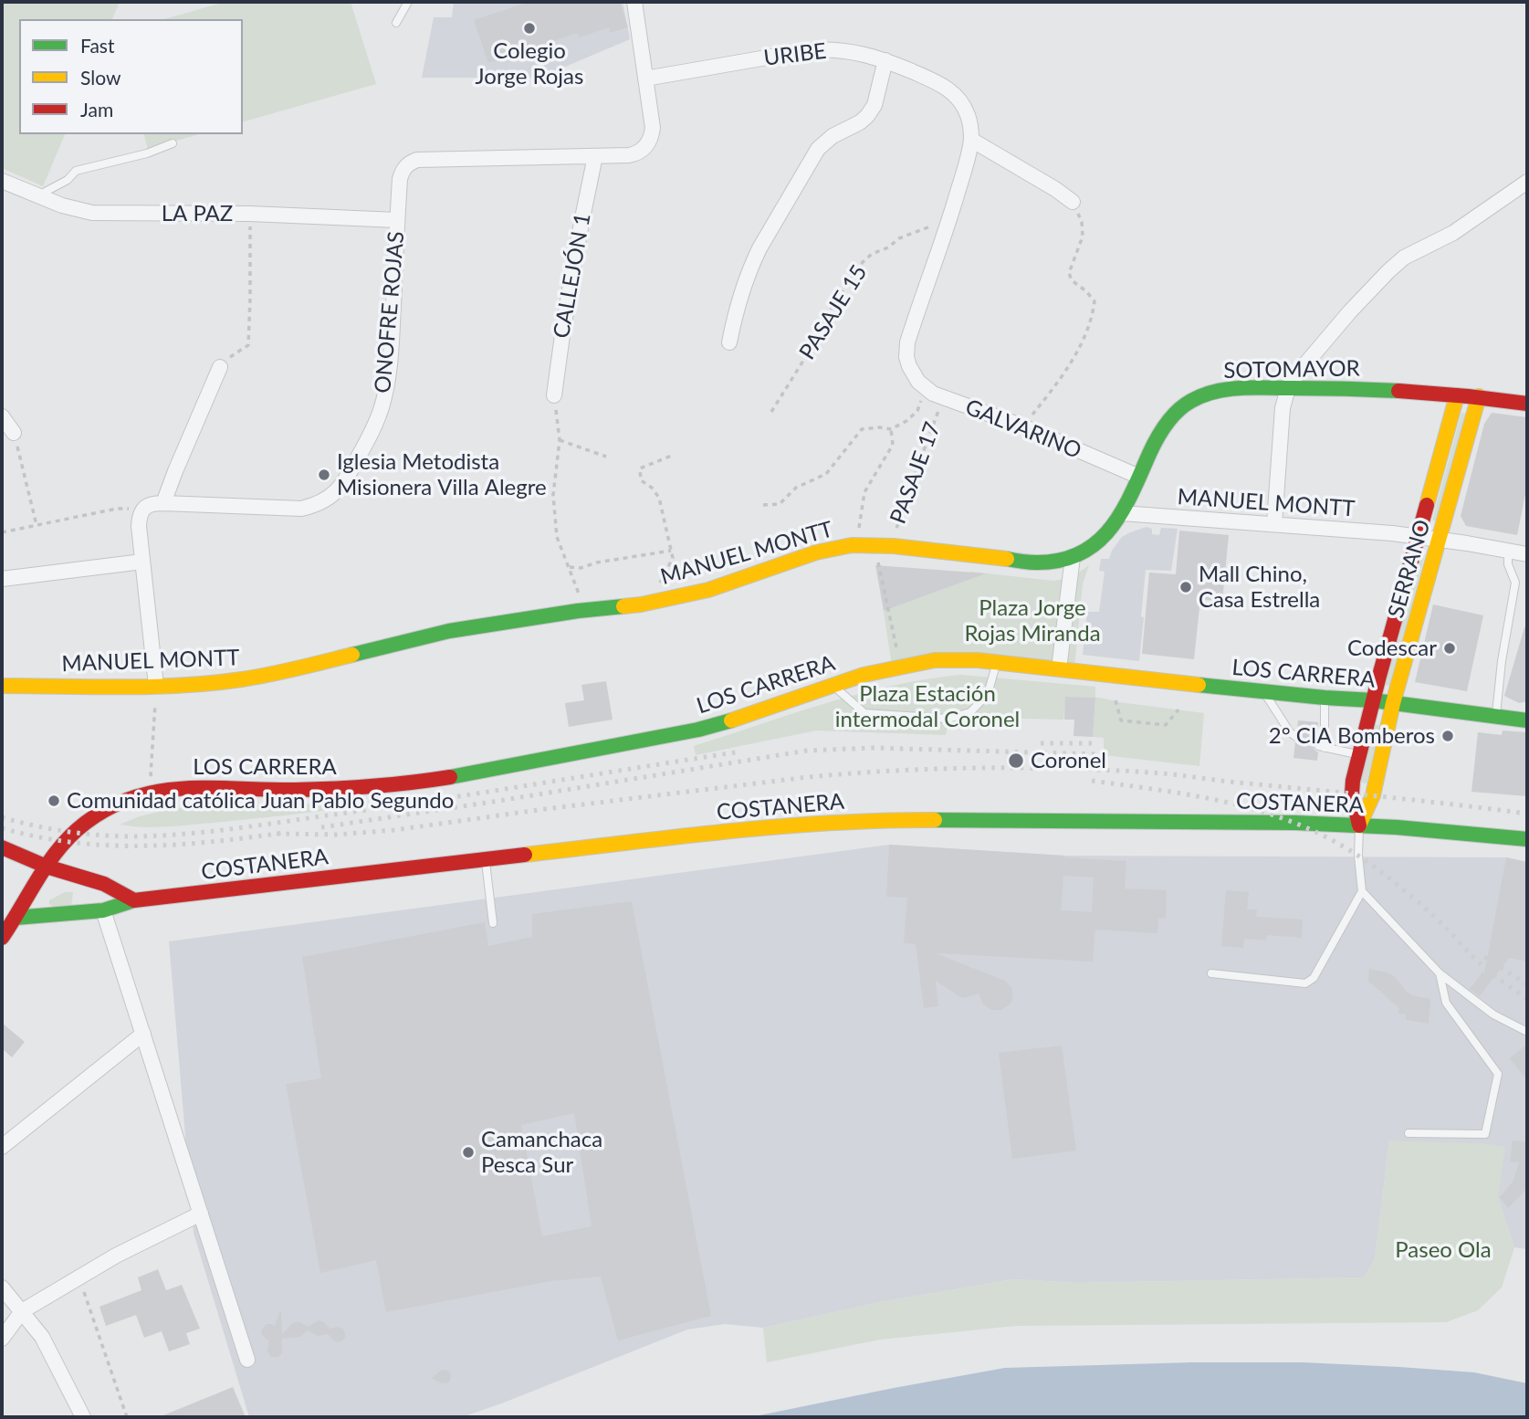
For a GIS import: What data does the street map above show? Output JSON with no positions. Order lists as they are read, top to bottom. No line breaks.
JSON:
{"streets":{"main road":["SOTOMAYOR","MANUEL MONTT","SERRANO","LOS CARRERA","COSTANERA"],"street":["URIBE","LA PAZ","CALLEJÓN 1","ONOFRE ROJAS","GALVARINO"],"path":["PASAJE 15","PASAJE 17"]},"crossings":[["URIBE","PASAJE 15"],["URIBE","GALVARINO"],["LA PAZ","ONOFRE ROJAS"],["CALLEJÓN 1","ONOFRE ROJAS"],["SOTOMAYOR","GALVARINO"],["SOTOMAYOR","MANUEL MONTT"],["SOTOMAYOR","SERRANO"],["MANUEL MONTT","SERRANO"],["SERRANO","LOS CARRERA"],["SERRANO","COSTANERA"],["LOS CARRERA","COSTANERA"]],"parks":["Plaza Jorge Rojas Miranda","Plaza Estación intermodal Coronel","Paseo Ola"],"places":["Colegio Jorge Rojas","Iglesia Metodista Misionera Villa Alegre","Mall Chino, Casa Estrella","Codescar","2° CIA Bomberos","Coronel","Comunidad católica Juan Pablo Segundo","Camanchaca Pesca Sur"],"legend":["Fast","Slow","Jam"]}
